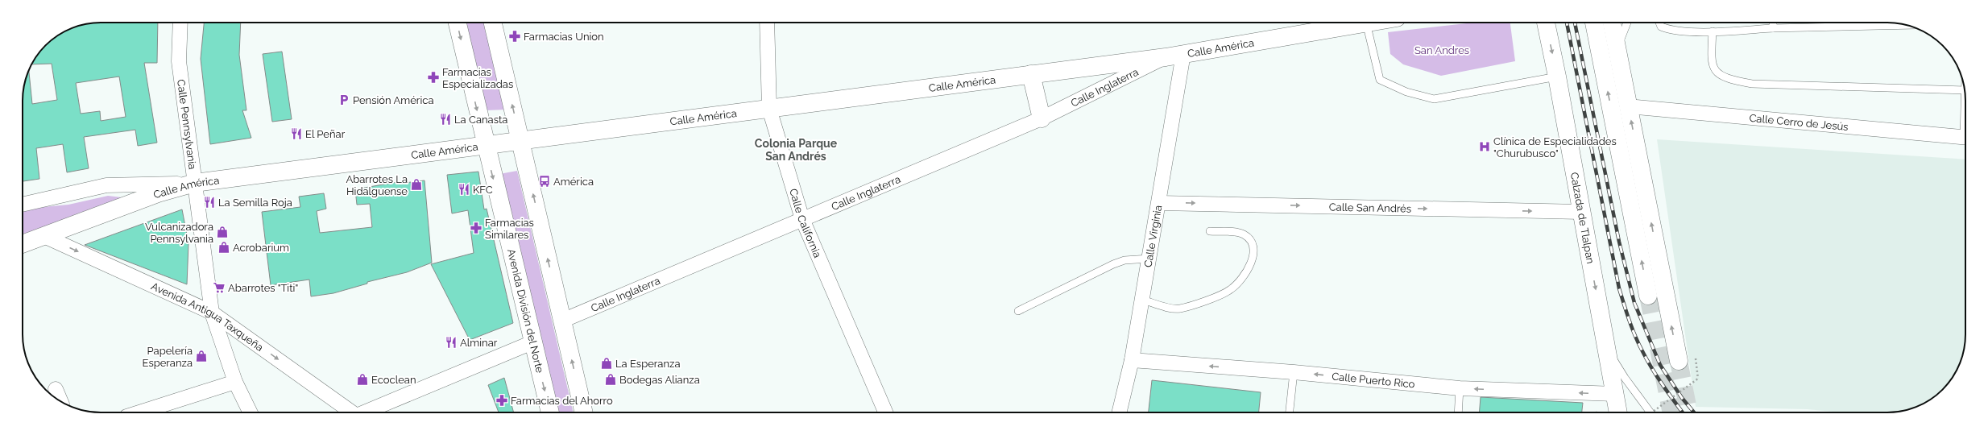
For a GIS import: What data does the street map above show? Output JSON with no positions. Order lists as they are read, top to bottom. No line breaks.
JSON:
{"streets":{"main road":["Calle América","Calzada de Tlalpan","Avenida División del Norte"],"street":["Calle Inglaterra","Calle Cerro de Jesús","Calle Pennsylvania","Calle San Andrés","Calle California","Calle Virginia","Avenida Antigua Taxqueña","Calle Puerto Rico"]},"crossings":[["Calle América","Calle Inglaterra"],["Calle América","Calle Pennsylvania"],["Calle América","Calle California"],["Calle América","Calle Virginia"],["Calle América","Avenida División del Norte"],["Calle América","Avenida Antigua Taxqueña"],["Calle Inglaterra","Calle California"],["Calle Pennsylvania","Avenida Antigua Taxqueña"],["Calle San Andrés","Calzada de Tlalpan"],["Calle San Andrés","Calle Virginia"],["Calzada de Tlalpan","Calle Puerto Rico"],["Calle Virginia","Calle Puerto Rico"]],"one_way":["Calle San Andrés","Avenida Antigua Taxqueña","Calle Puerto Rico"],"districts":["Colonia Parque San Andrés"],"parks":["San Andres"],"places":{"pharmacy":["Farmacias Union","Farmacias Especializadas","Farmacias Similares","Farmacias del Ahorro"],"parking":["Pensión América"],"restaurant":["La Canasta","El Peñar","KFC","La Semilla Roja","Alminar"],"hospital":["Clínica de Especialidades \"Churubusco\""],"bus stop":["América"],"shop":["Abarrotes La Hidalguense","Vulcanizadora Pennsylvania","Acrobarium","Papelería Esperanza","La Esperanza","Ecoclean","Bodegas Alianza"],"supermarket":["Abarrotes \"Titi\""]}}
